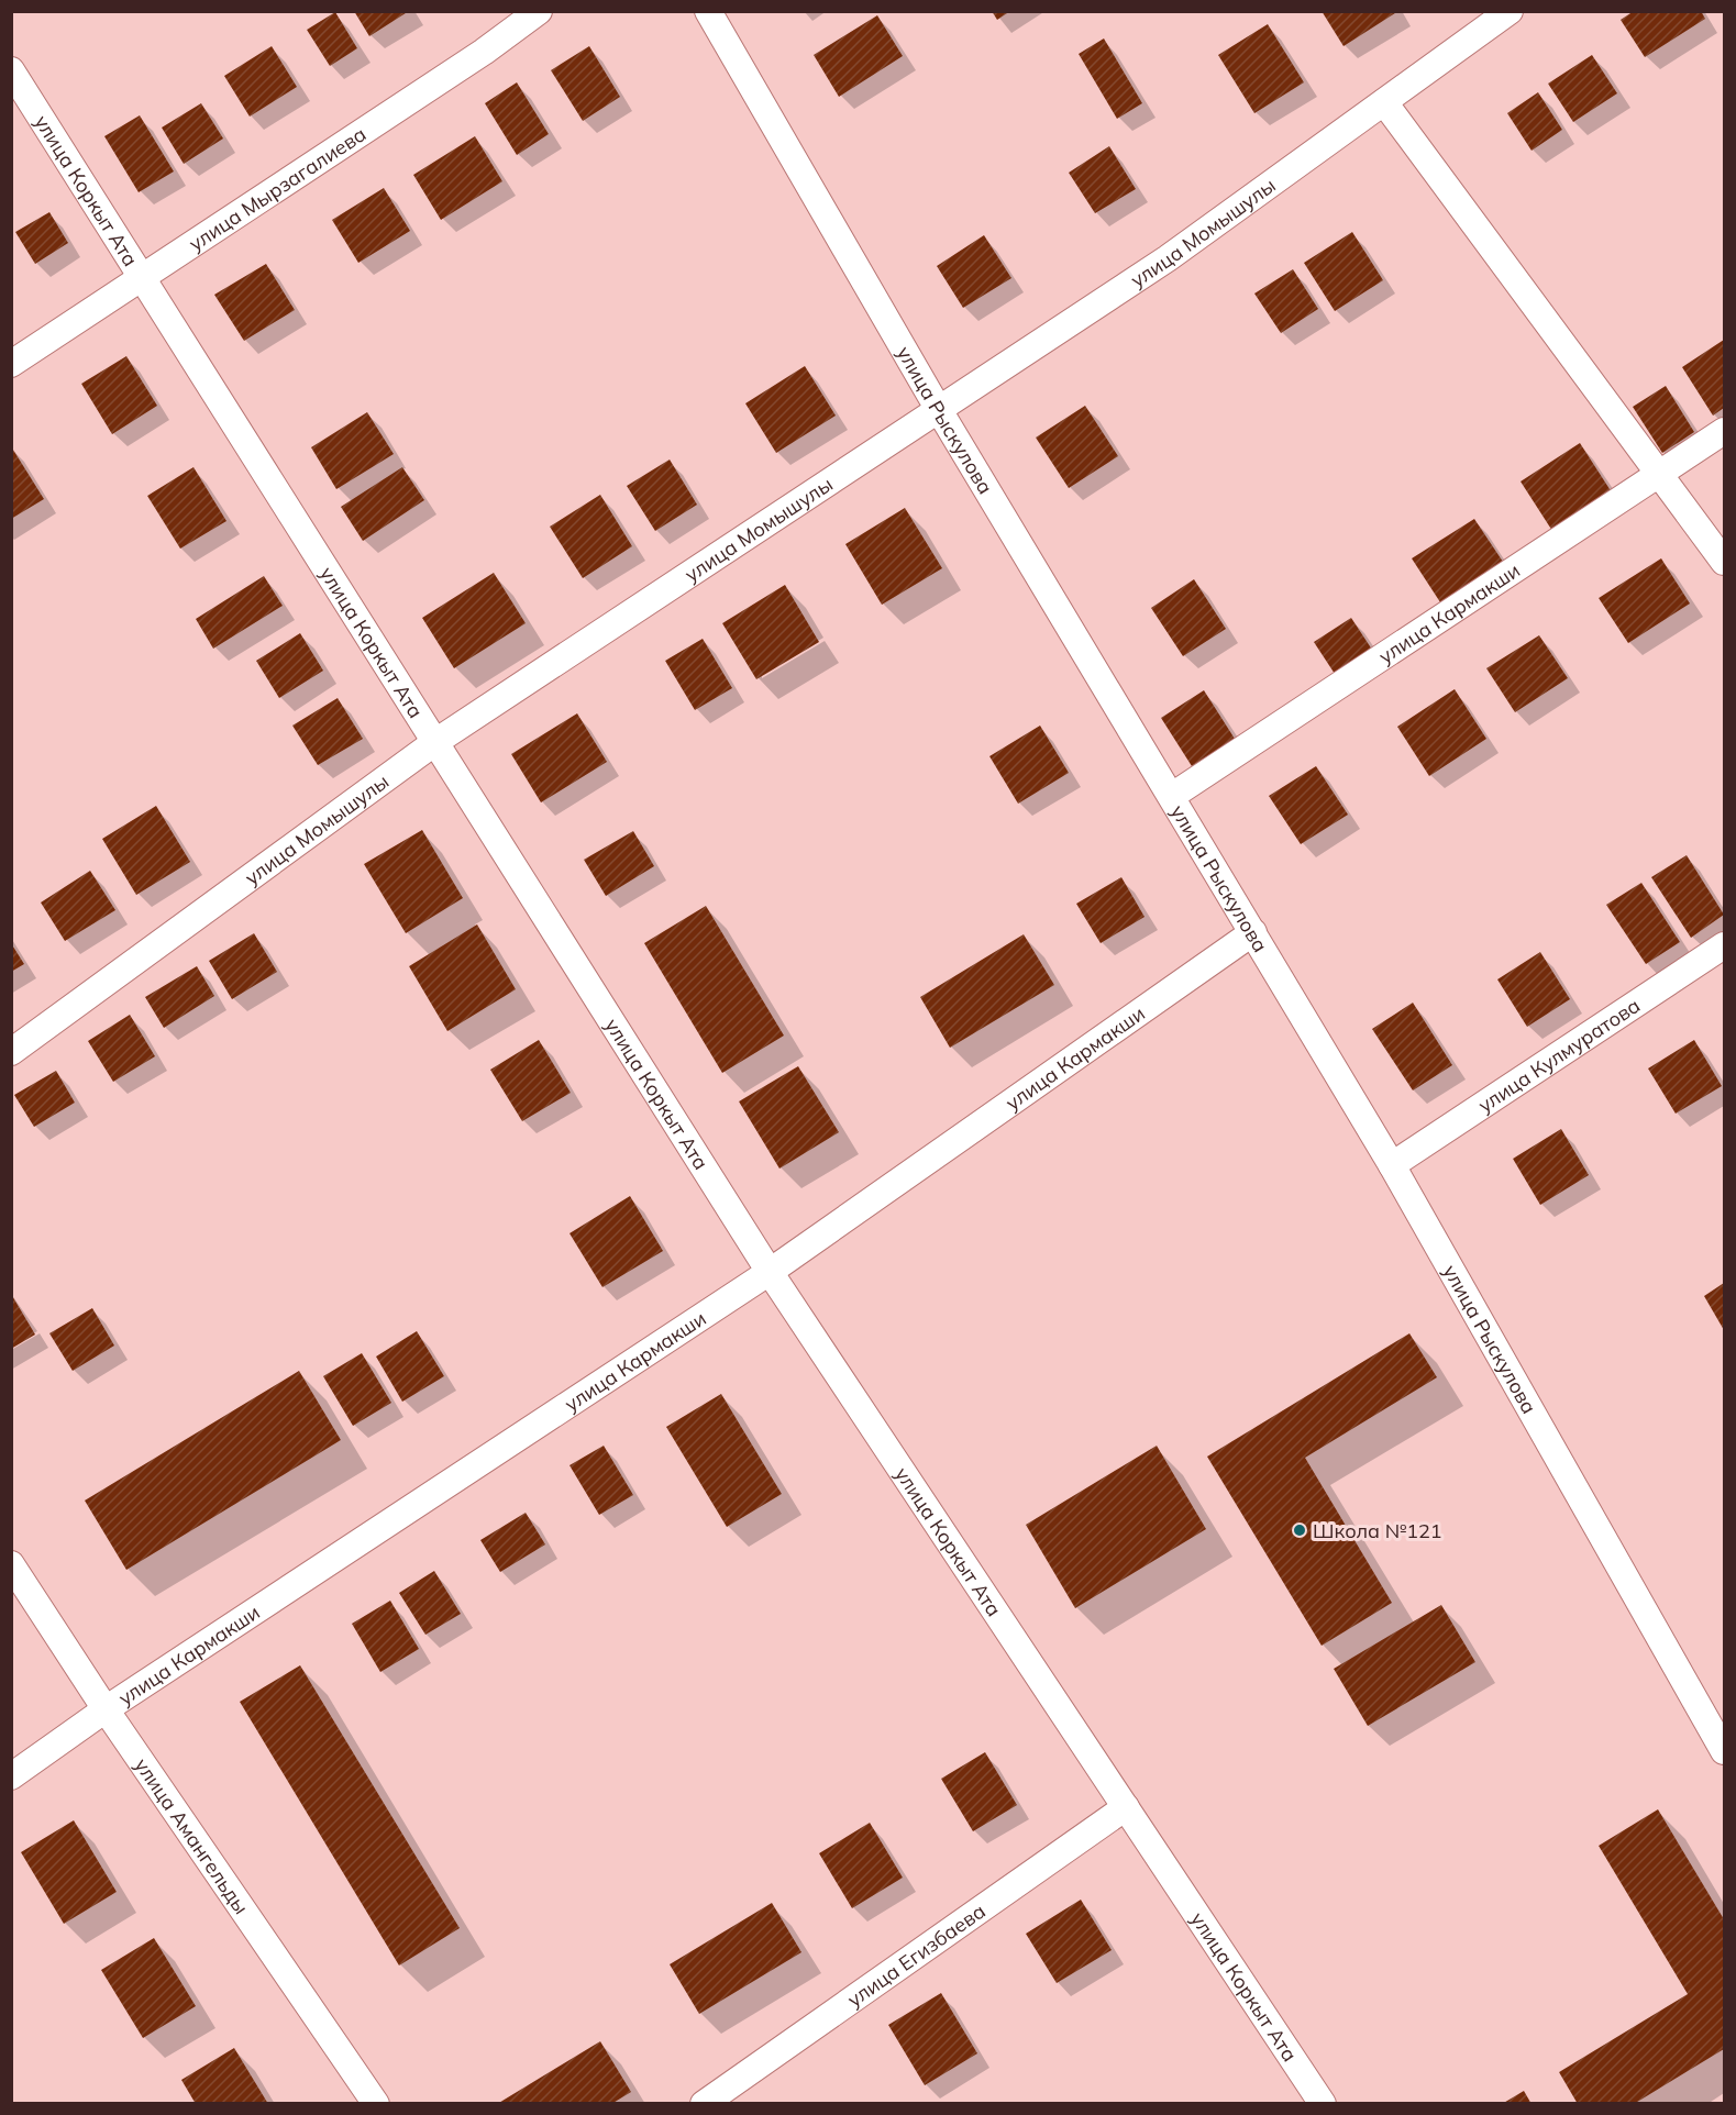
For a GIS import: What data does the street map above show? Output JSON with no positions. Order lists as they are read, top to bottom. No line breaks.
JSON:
{"streets":{"street":["улица Мырзагалиева","улица Коркыт Ата","улица Момышулы","улица Рыскулова","улица Кармакши","улица Кулмуратова","улица Амангельды","улица Егизбаева"]},"crossings":[["улица Мырзагалиева","улица Коркыт Ата"],["улица Коркыт Ата","улица Момышулы"],["улица Коркыт Ата","улица Кармакши"],["улица Коркыт Ата","улица Егизбаева"],["улица Момышулы","улица Рыскулова"],["улица Рыскулова","улица Кармакши"],["улица Рыскулова","улица Кулмуратова"],["улица Кармакши","улица Амангельды"]],"places":["Школа №121"]}
